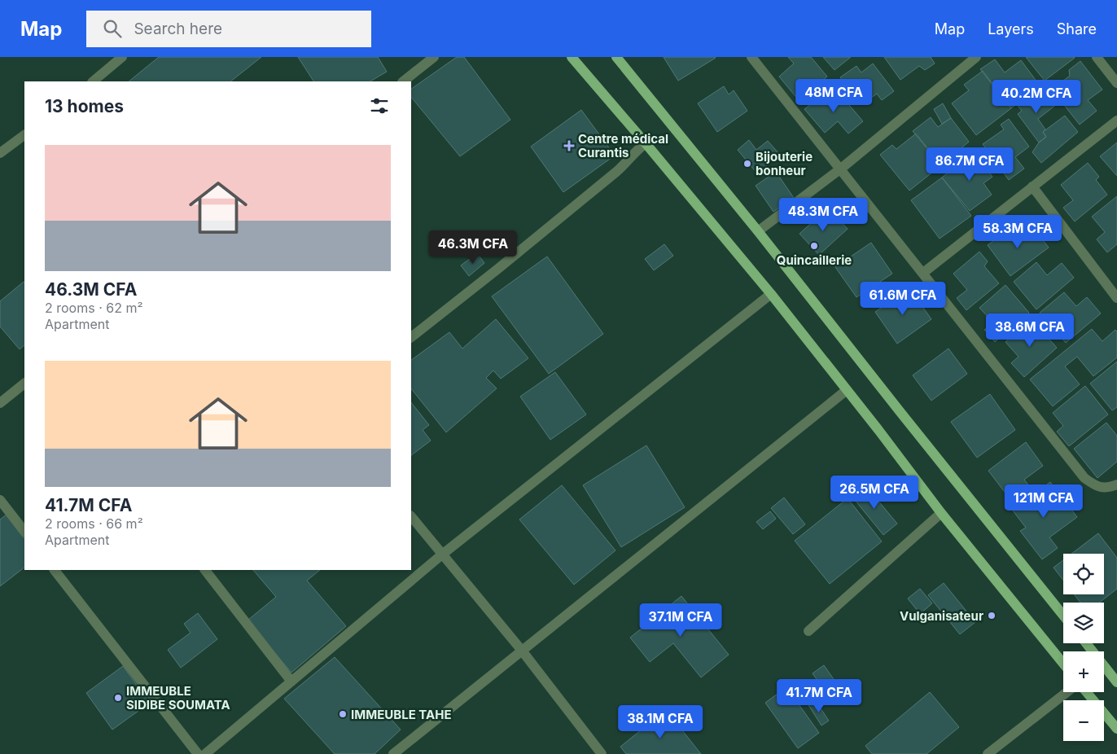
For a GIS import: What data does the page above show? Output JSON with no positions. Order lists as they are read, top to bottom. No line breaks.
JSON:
{"places":{"health":["Centre médical Curantis"],"other":["Bijouterie bonheur","Quincaillerie","Vulganisateur","IMMEUBLE SIDIBE SOUMATA","IMMEUBLE TAHE"]},"page":{"header":"Map","search":"Search here","nav":["Map","Layers","Share"],"price":["48M CFA","40.2M CFA","86.7M CFA","48.3M CFA","58.3M CFA","46.3M CFA","61.6M CFA","38.6M CFA","26.5M CFA","121M CFA","37.1M CFA","41.7M CFA","38.1M CFA"],"heading":"13 homes","list":[{"name":"46.3M CFA","note":"2 rooms · 62 m² · Apartment"},{"name":"41.7M CFA","note":"2 rooms · 66 m² · Apartment"}],"map_buttons":["+","−"]}}
